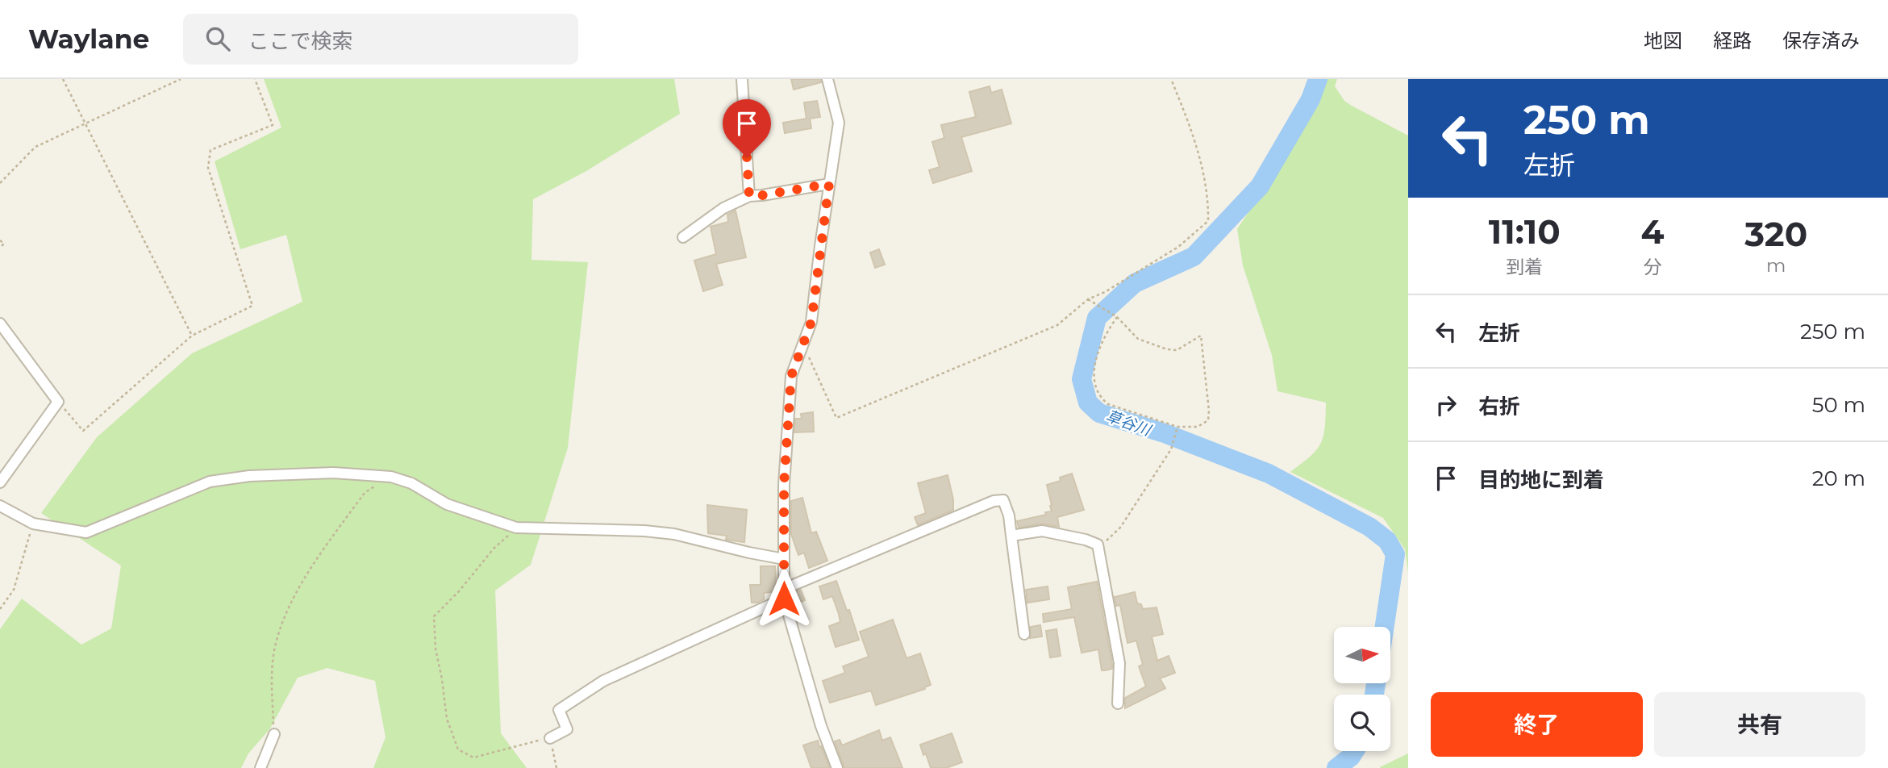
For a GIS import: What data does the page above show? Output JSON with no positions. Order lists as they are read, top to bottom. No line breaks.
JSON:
{"water":["草谷川"],"north":"right","page":{"header":"Waylane","search":"ここで検索","nav":["地図","経路","保存済み"],"turn":["250 m","左折"],"eta":["11:10","到着","4","分","320","m"],"list":[{"name":"左折","value":"250 m"},{"name":"右折","value":"50 m"},{"name":"目的地に到着","value":"20 m"}],"buttons":["終了","共有"]}}
